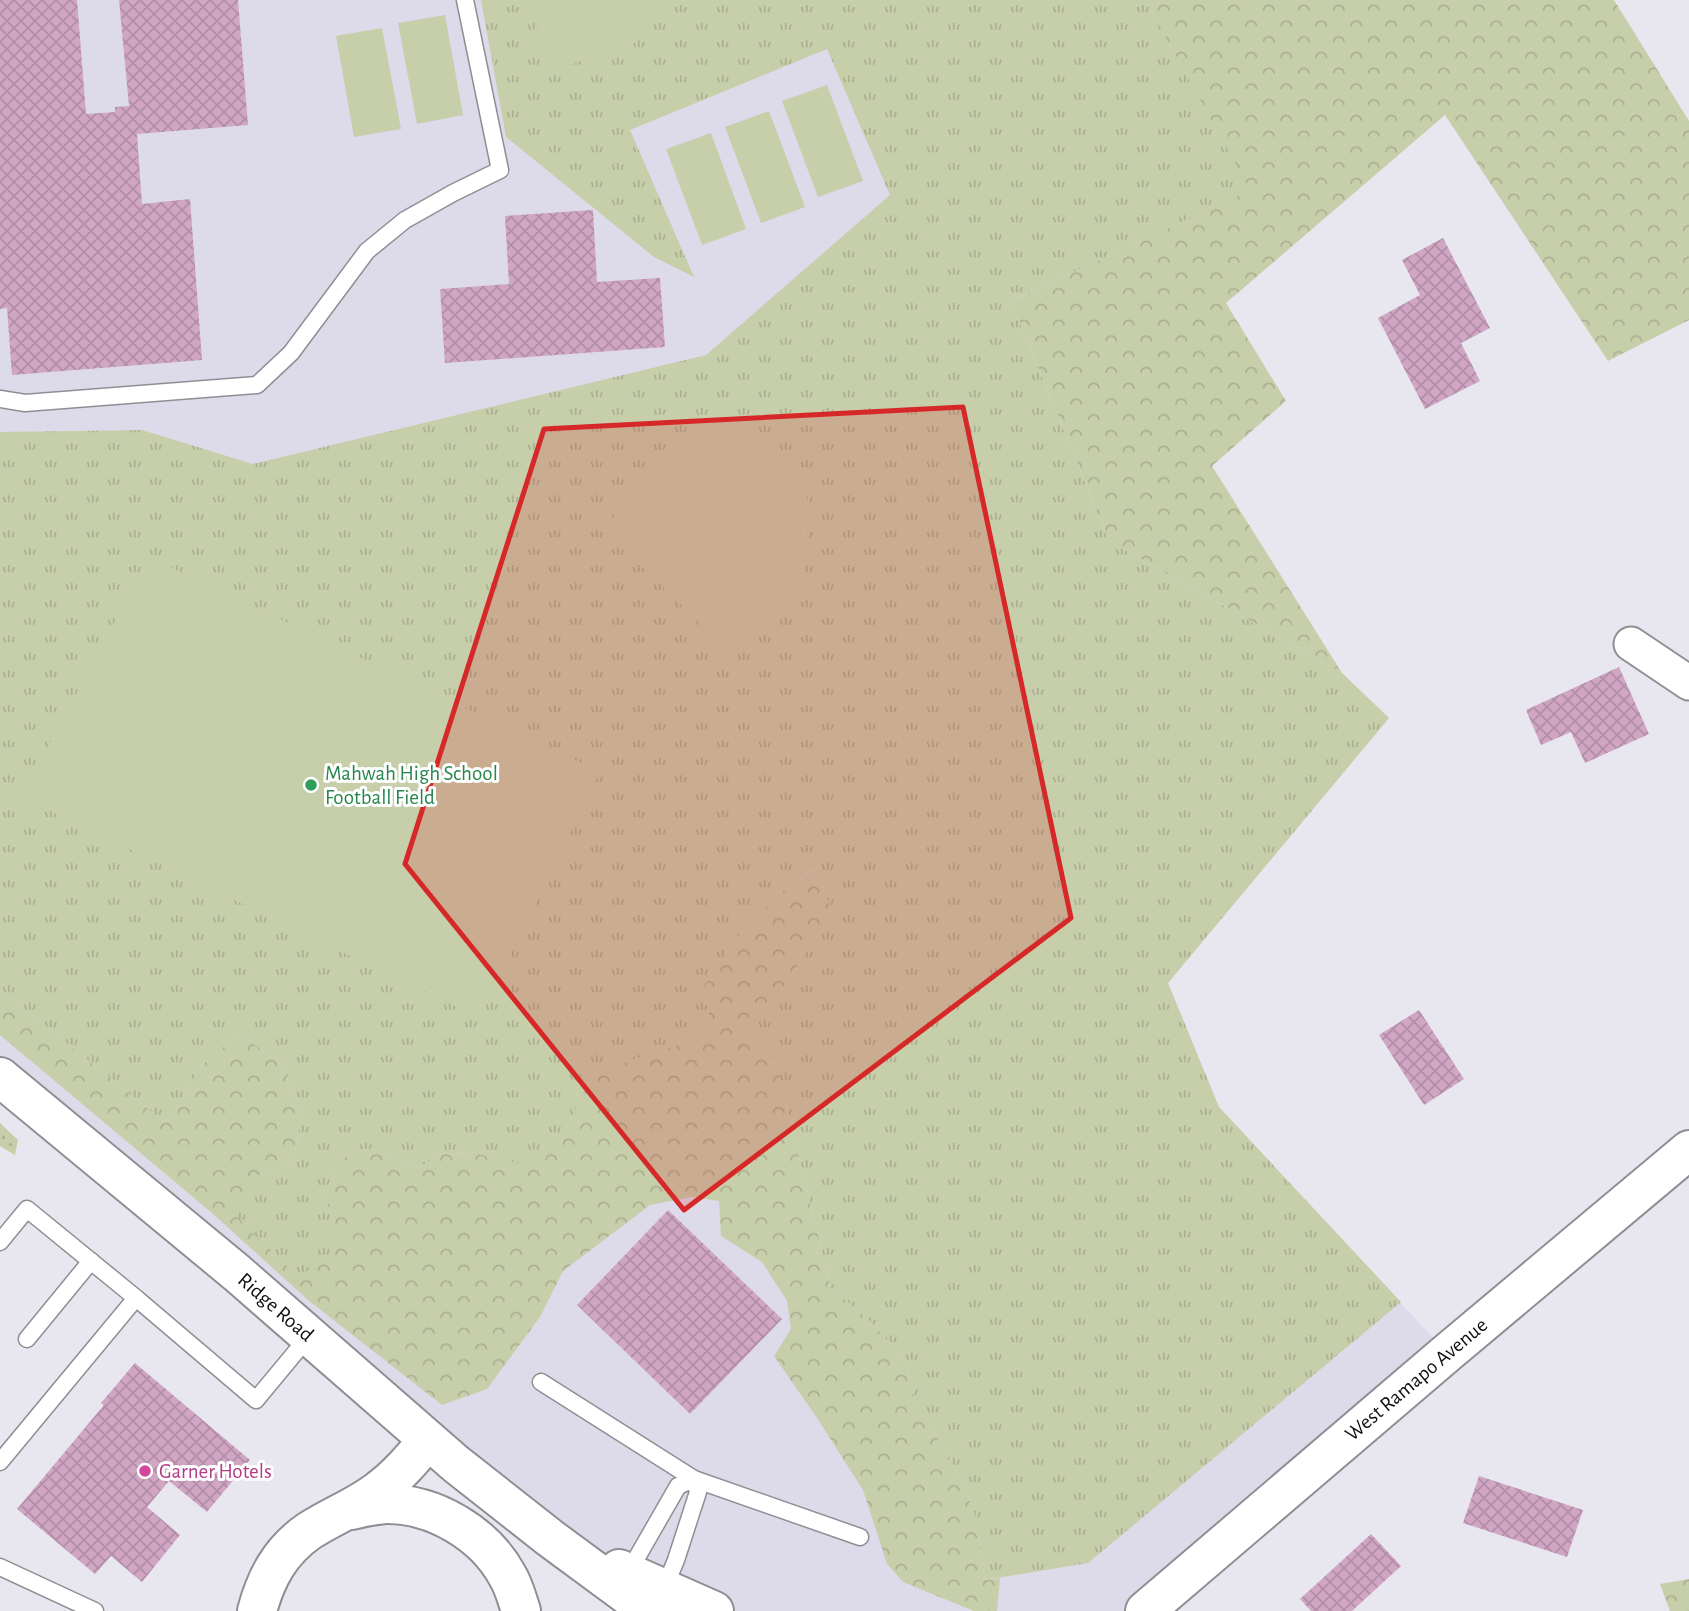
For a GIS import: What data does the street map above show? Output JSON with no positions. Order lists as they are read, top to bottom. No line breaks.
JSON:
{"streets":{"main road":["Ridge Road","West Ramapo Avenue"]},"places":["Mahwah High School Football Field","Garner Hotels"]}
